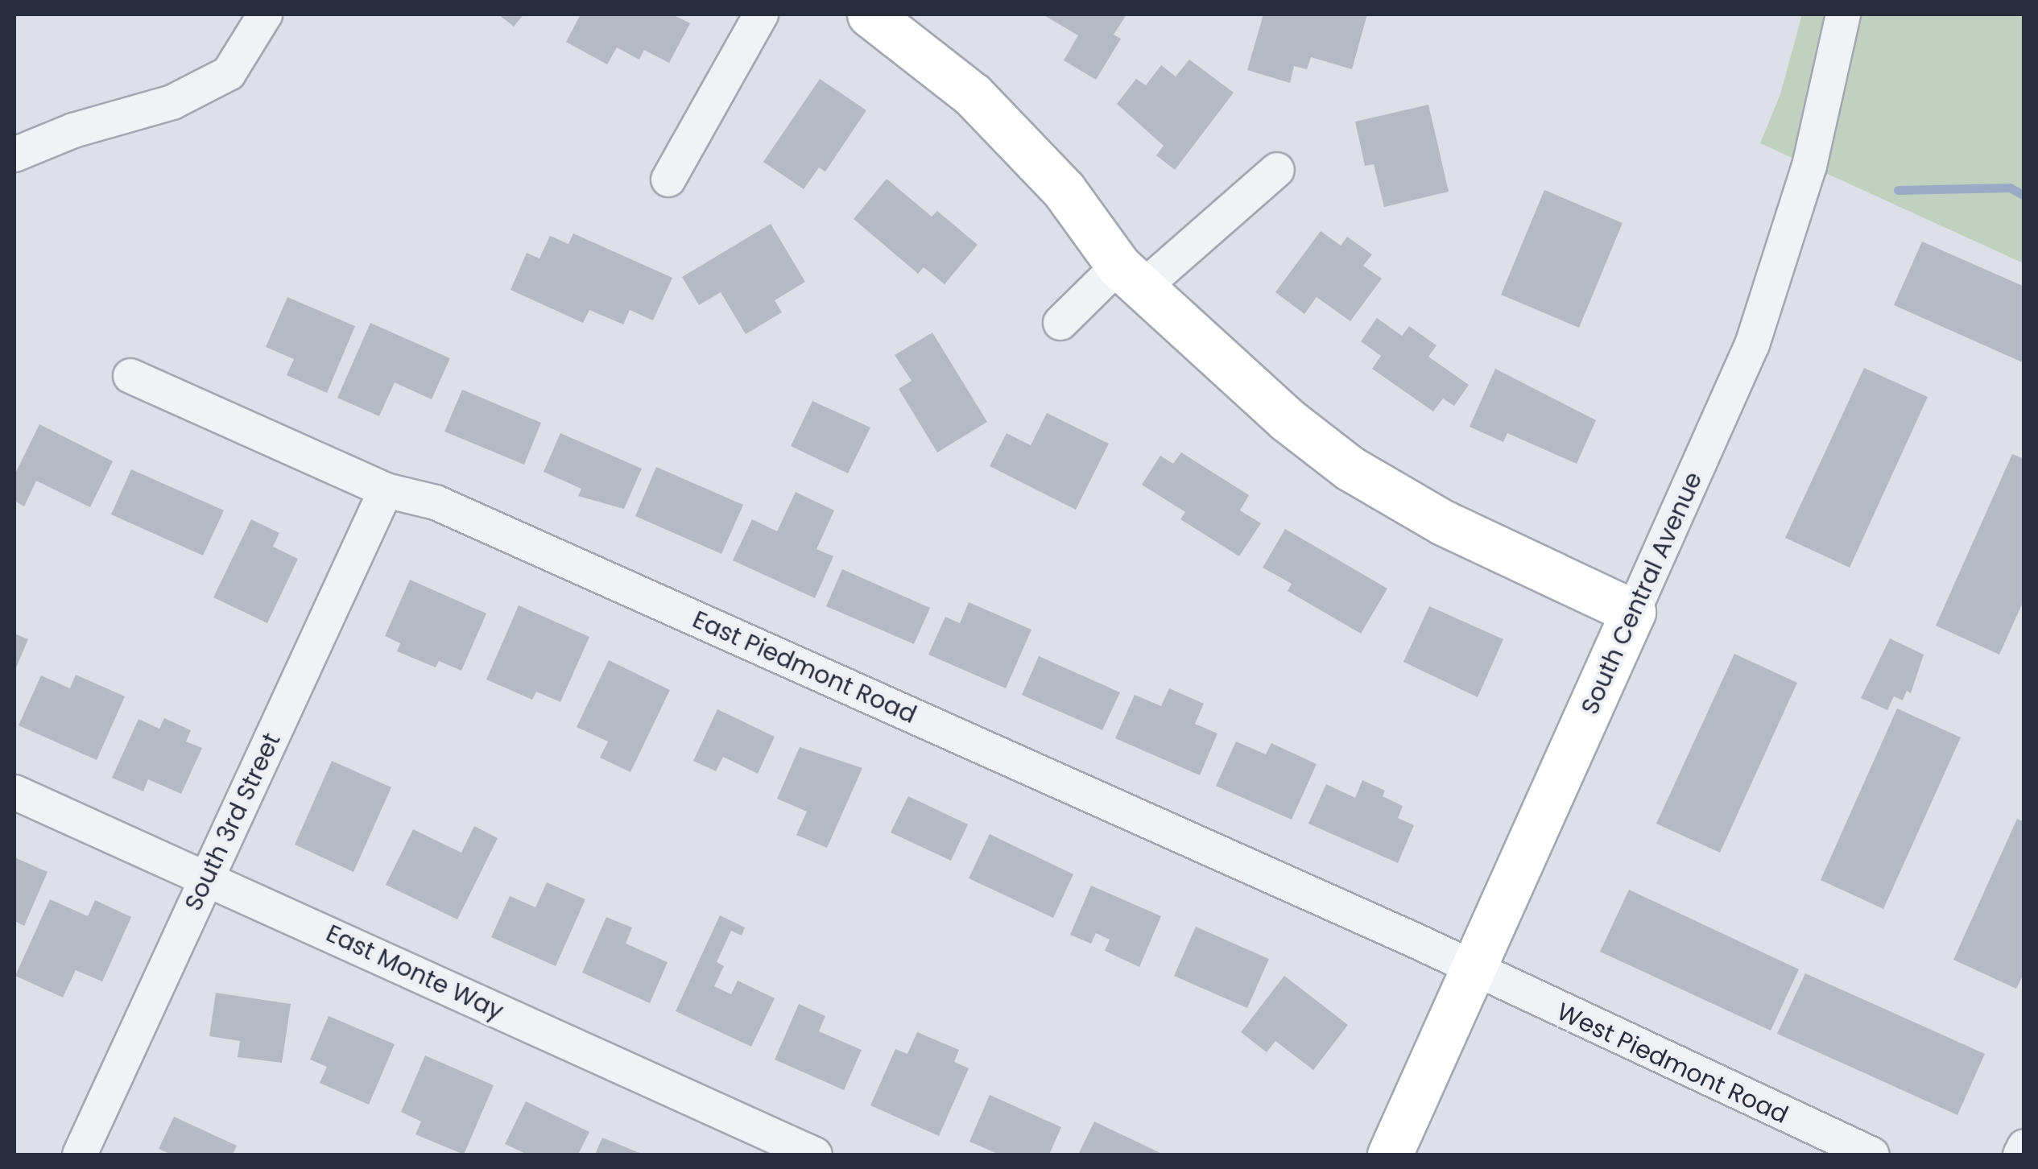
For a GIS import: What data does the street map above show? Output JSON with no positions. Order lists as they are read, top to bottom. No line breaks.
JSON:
{"streets":{"street":["South Central Avenue","East Piedmont Road","South 3rd Street","East Monte Way","West Piedmont Road"]},"crossings":[["South Central Avenue","East Piedmont Road"],["South Central Avenue","West Piedmont Road"],["East Piedmont Road","South 3rd Street"],["East Piedmont Road","West Piedmont Road"],["South 3rd Street","East Monte Way"]]}
